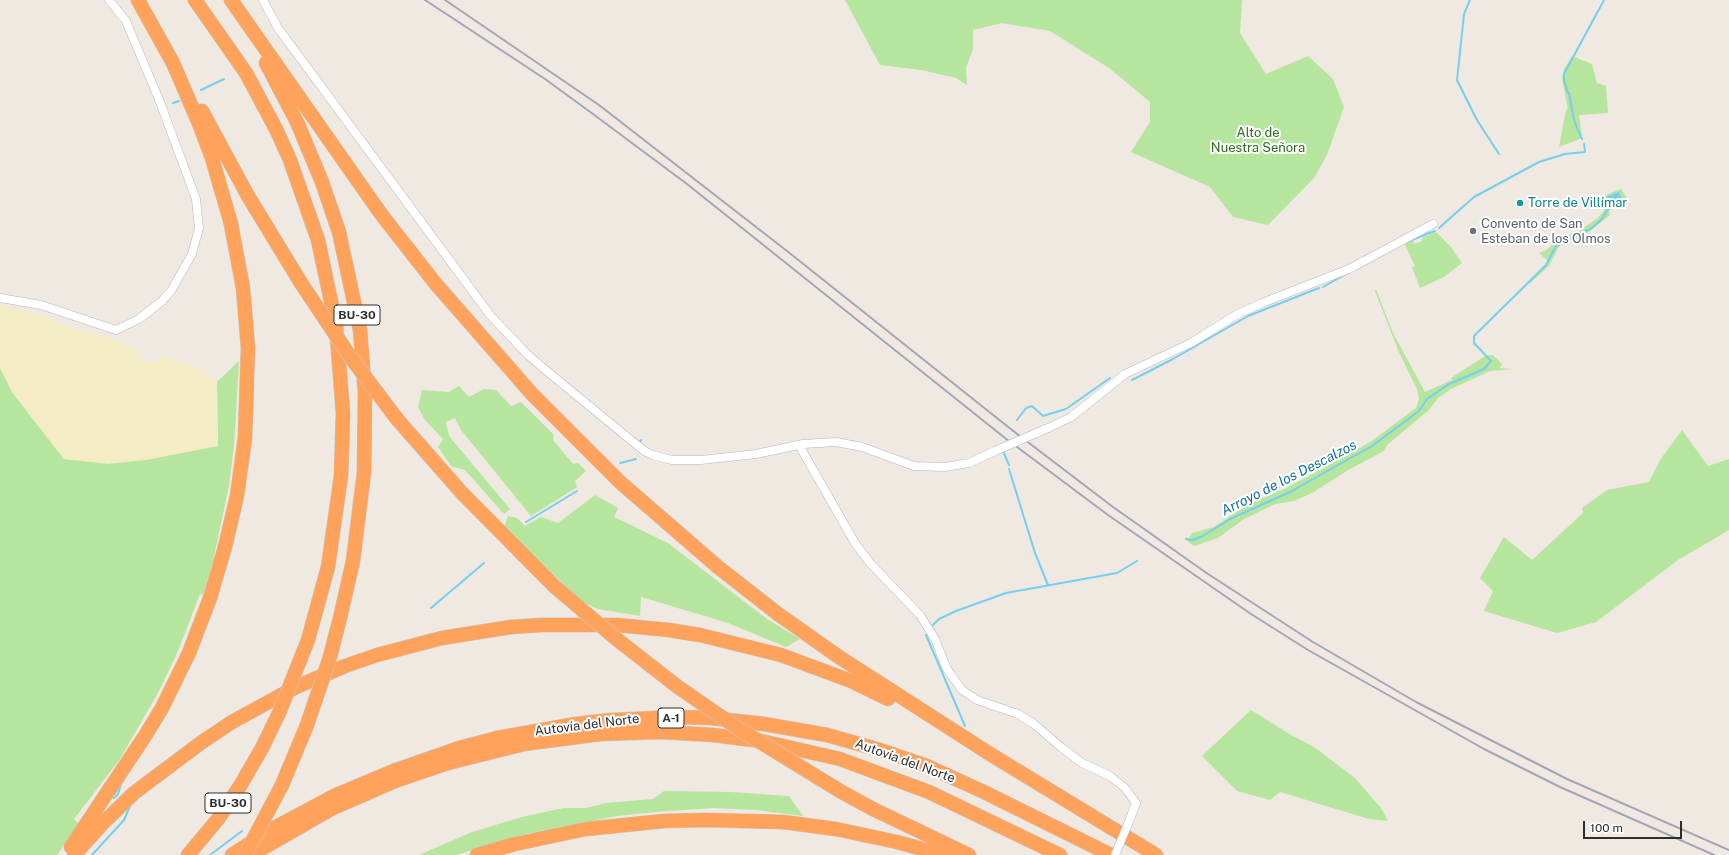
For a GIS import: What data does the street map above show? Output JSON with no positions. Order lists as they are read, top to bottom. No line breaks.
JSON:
{"streets":{"highway":["BU-30","A-1","Autovía del Norte"]},"water":["Arroyo de los Descalzos"],"parks":["Alto de Nuestra Señora"],"places":["Torre de Villímar","Convento de San Esteban de los Olmos"],"scale_bar":"100 m"}
